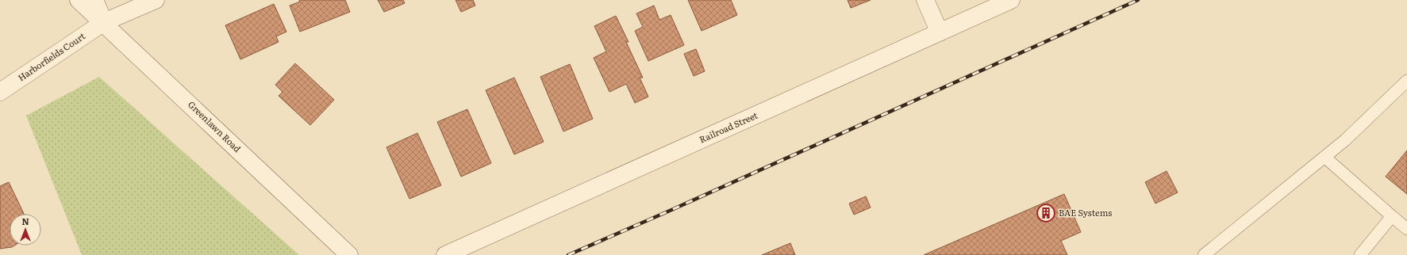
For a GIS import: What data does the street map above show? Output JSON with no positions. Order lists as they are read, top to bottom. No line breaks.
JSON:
{"streets":{"street":["Harborfields Court","Greenlawn Road","Railroad Street"]},"crossings":[["Harborfields Court","Greenlawn Road"]],"places":{"building":["BAE Systems"]},"north":"top"}
